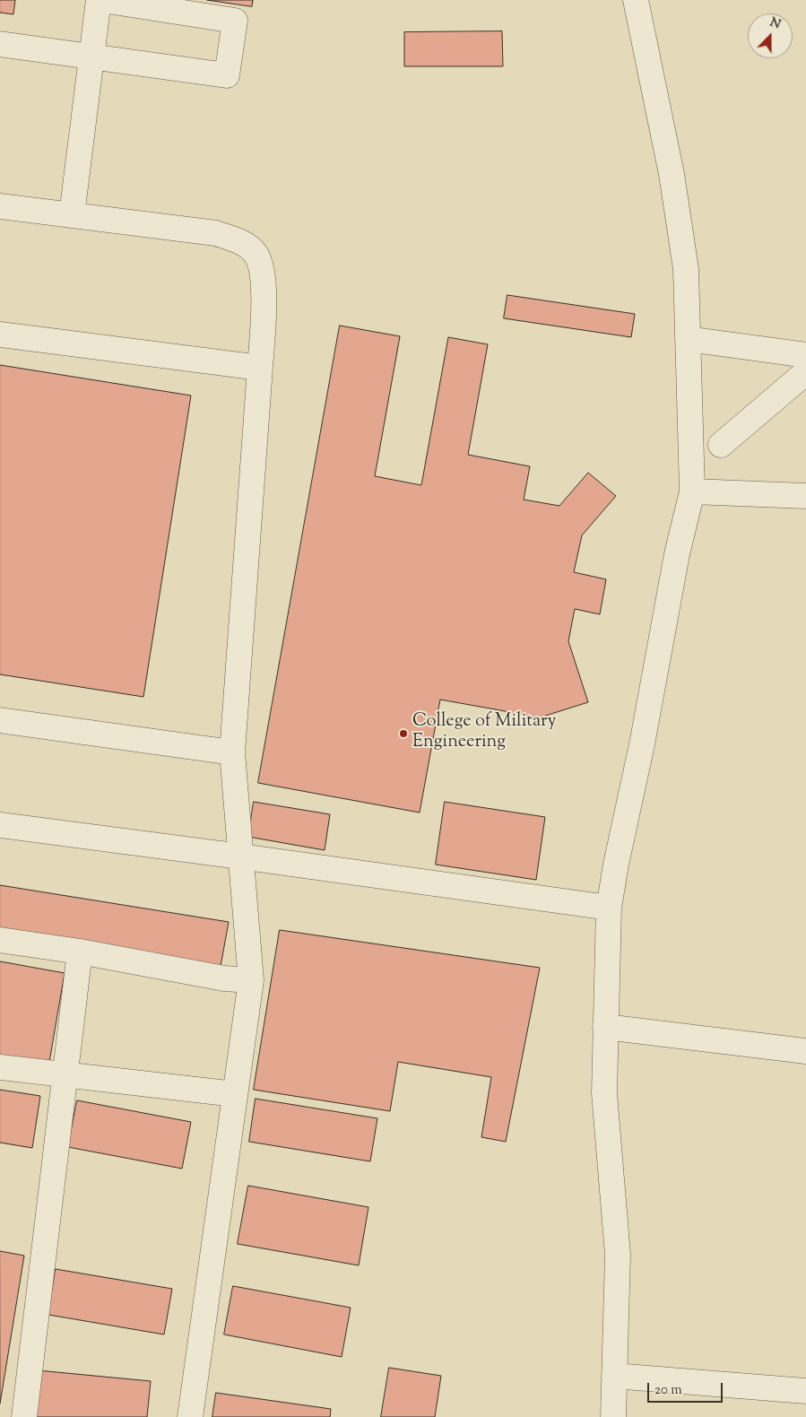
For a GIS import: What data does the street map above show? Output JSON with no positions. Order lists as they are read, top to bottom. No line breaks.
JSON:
{"places":["College of Military Engineering"],"scale_bar":"20 m","north":"top"}
